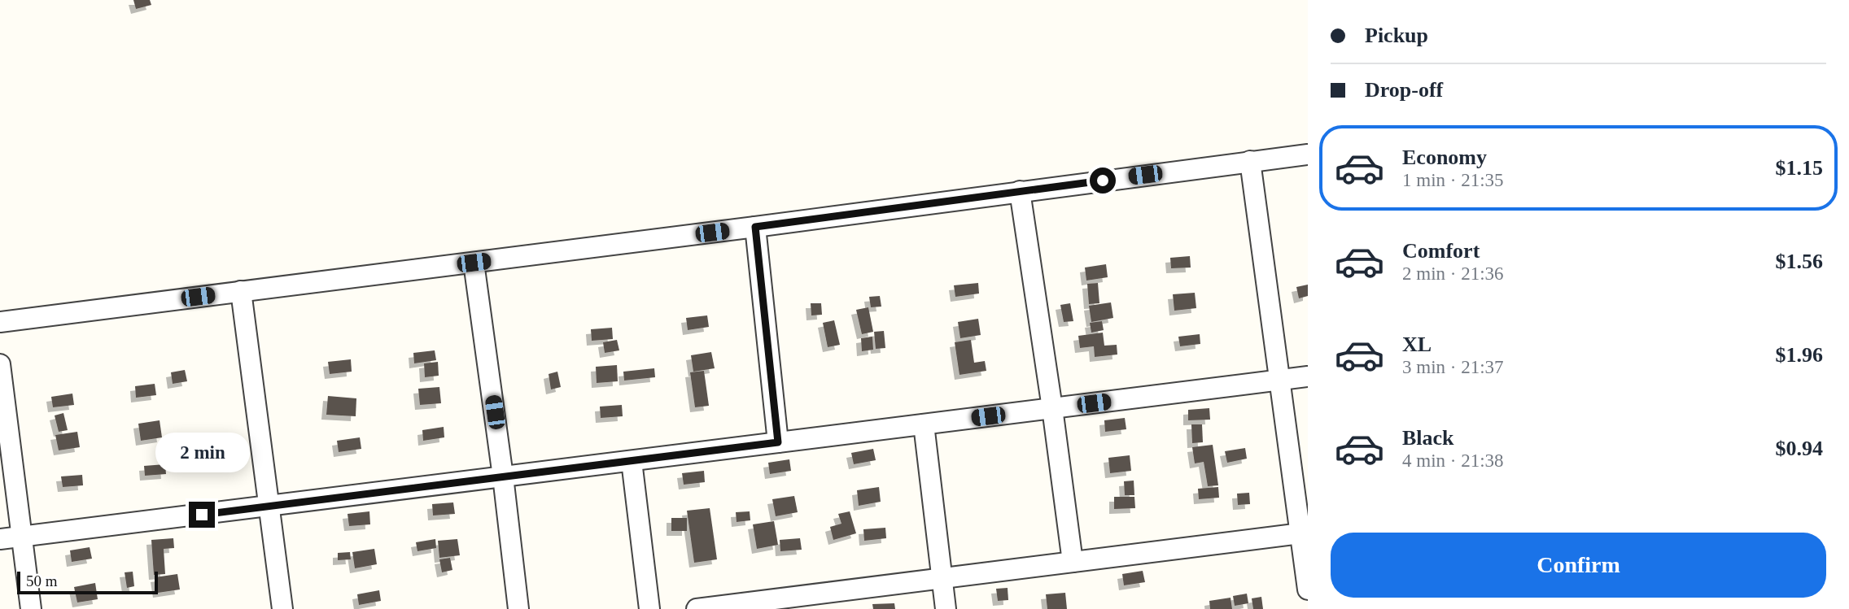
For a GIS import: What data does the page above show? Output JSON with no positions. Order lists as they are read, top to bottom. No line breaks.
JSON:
{"scale_bar":"50 m","page":{"banner":["Pickup","Drop-off"],"list":[{"name":"Economy","note":"1 min · 21:35","value":"$1.15"},{"name":"Comfort","note":"2 min · 21:36","value":"$1.56"},{"name":"XL","note":"3 min · 21:37","value":"$1.96"},{"name":"Black","note":"4 min · 21:38","value":"$0.94"}],"bubble":"2 min","buttons":"Confirm","scale":"50 m"}}
